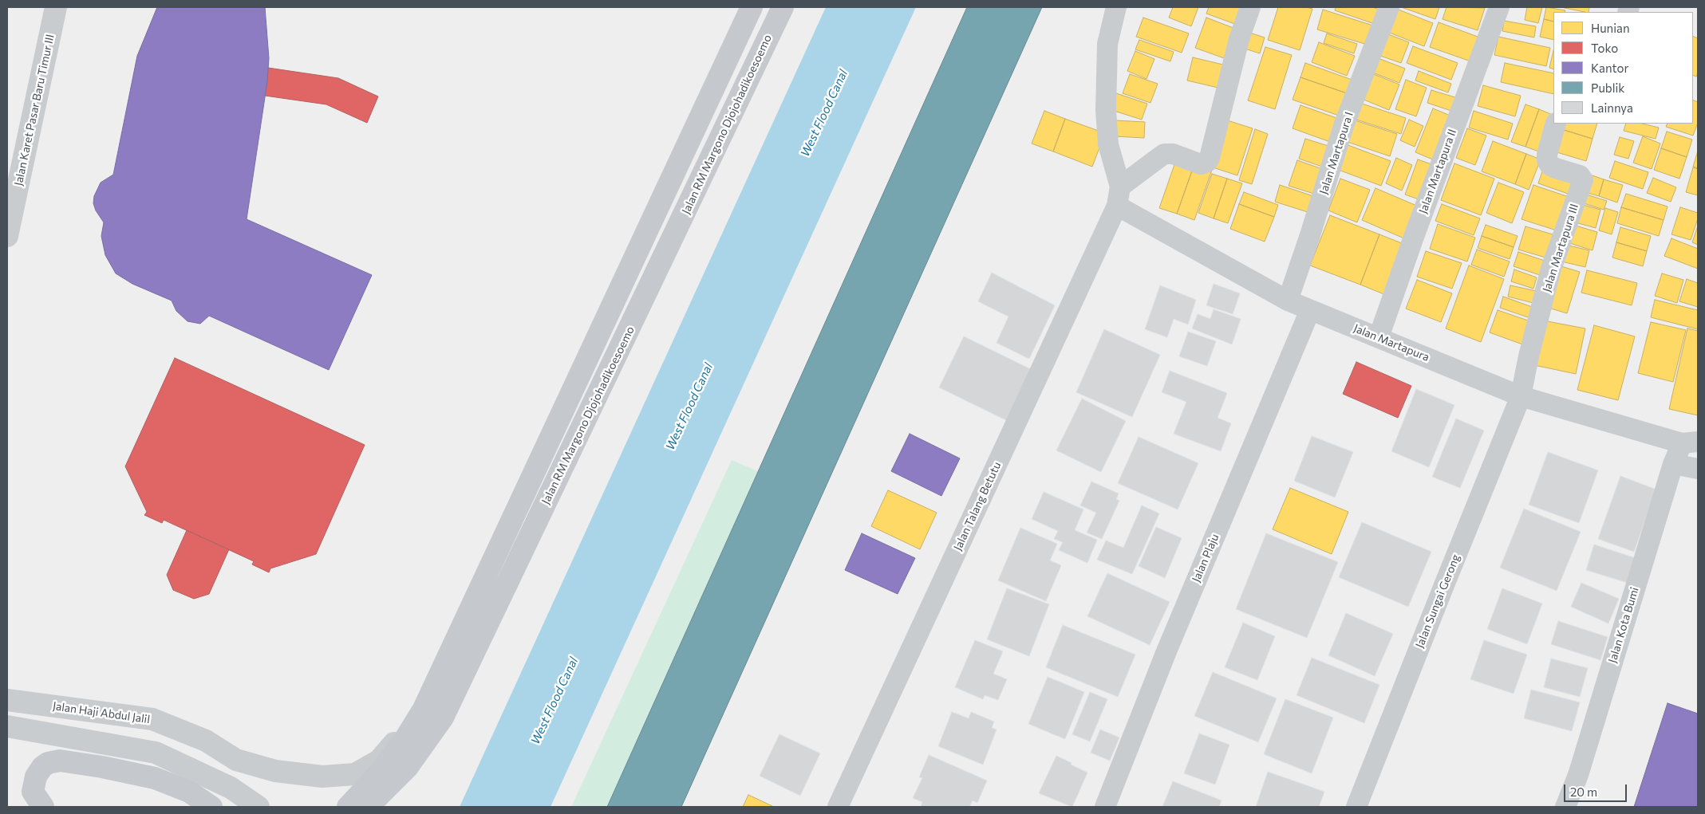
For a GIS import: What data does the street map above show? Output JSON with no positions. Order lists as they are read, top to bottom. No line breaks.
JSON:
{"streets":{"main road":["Jalan RM Margono Djojohadikoesoemo"],"street":["Jalan Karet Pasar Baru Timur III","Jalan Martapura I","Jalan Martapura II","Jalan Martapura III","Jalan Martapura","Jalan Talang Betutu","Jalan Plaju","Jalan Sungai Gerong","Jalan Kota Bumi","Jalan Haji Abdul Jalil"]},"crossings":[["Jalan RM Margono Djojohadikoesoemo","Jalan Haji Abdul Jalil"],["Jalan Martapura I","Jalan Martapura"],["Jalan Martapura II","Jalan Martapura"],["Jalan Martapura III","Jalan Martapura"],["Jalan Martapura III","Jalan Sungai Gerong"],["Jalan Martapura","Jalan Talang Betutu"],["Jalan Martapura","Jalan Plaju"],["Jalan Martapura","Jalan Sungai Gerong"],["Jalan Martapura","Jalan Kota Bumi"]],"water":["West Flood Canal"],"legend":["Hunian","Toko","Kantor","Publik","Lainnya"],"scale_bar":"20 m"}
